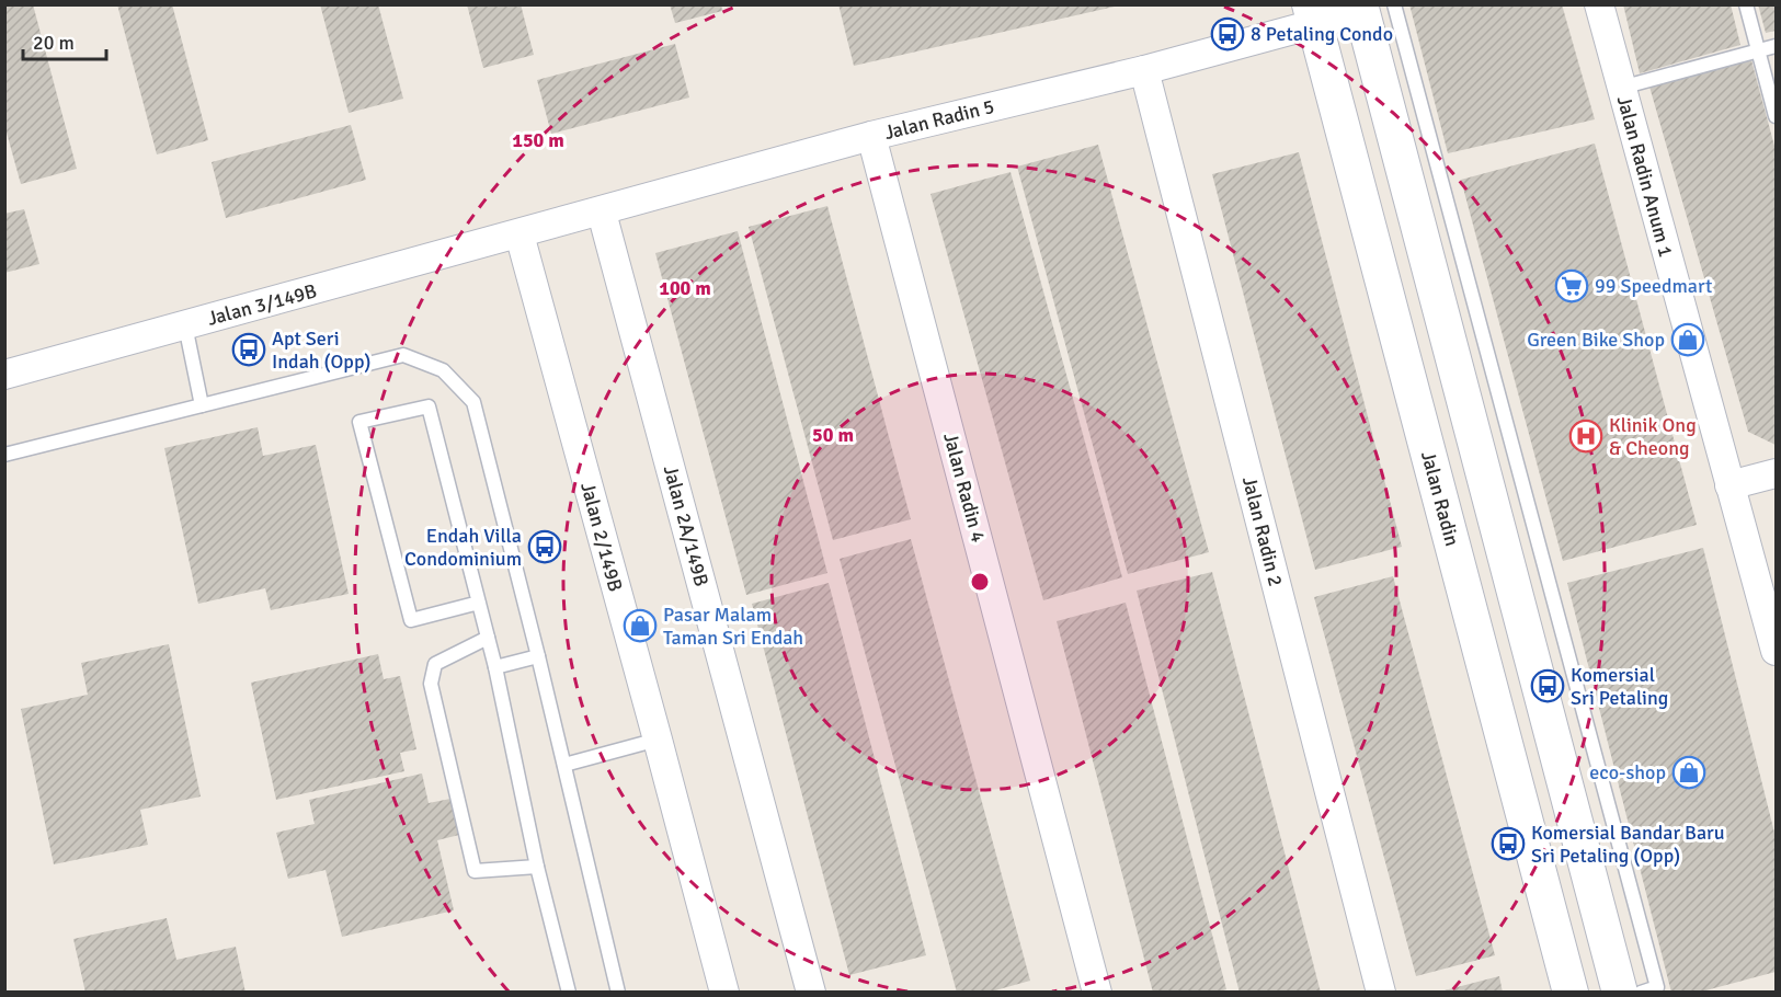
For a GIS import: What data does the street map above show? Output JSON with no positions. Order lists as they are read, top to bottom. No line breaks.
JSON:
{"streets":{"street":["Jalan Radin 5","Jalan Radin Anum 1","Jalan 3/149B","Jalan Radin 4","Jalan Radin","Jalan 2A/149B","Jalan Radin 2","Jalan 2/149B"]},"crossings":[["Jalan Radin 5","Jalan 3/149B"],["Jalan Radin 5","Jalan Radin 4"],["Jalan Radin 5","Jalan Radin"],["Jalan Radin 5","Jalan 2A/149B"],["Jalan Radin 5","Jalan Radin 2"],["Jalan Radin 5","Jalan 2/149B"],["Jalan 3/149B","Jalan 2/149B"]],"places":{"bus stop":["8 Petaling Condo","Apt Seri Indah (Opp)","Endah Villa Condominium","Komersial Sri Petaling","Komersial Bandar Baru Sri Petaling (Opp)"],"supermarket":["99 Speedmart"],"shop":["Green Bike Shop","Pasar Malam Taman Sri Endah","eco-shop"],"hospital":["Klinik Ong & Cheong"]},"scale_bar":"20 m","rings":["150 m","100 m","50 m"]}
